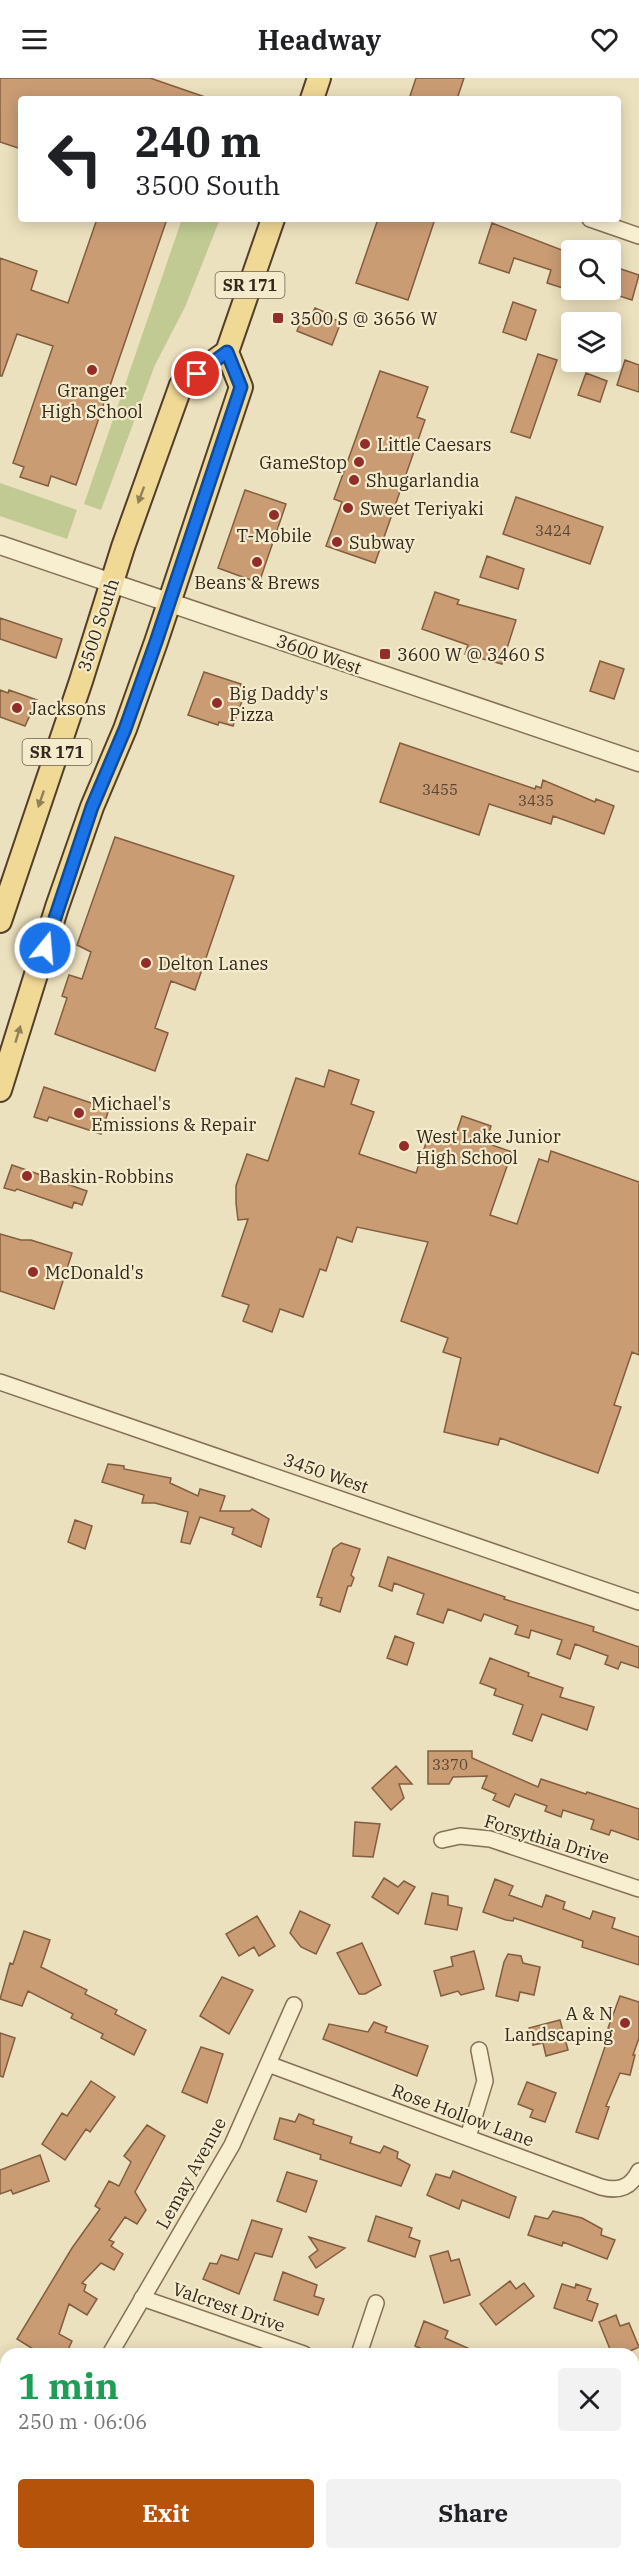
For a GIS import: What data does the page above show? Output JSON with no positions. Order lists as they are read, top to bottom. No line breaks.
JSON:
{"streets":{"main road":["SR 171","3500 South"],"street":["3600 West","3450 West","Forsythia Drive","Rose Hollow Lane","Lemay Avenue","Valcrest Drive"]},"crossings":[["SR 171","3500 South"],["SR 171","3600 West"],["3500 South","3600 West"],["Rose Hollow Lane","Lemay Avenue"],["Lemay Avenue","Valcrest Drive"]],"places":{"transit":["3500 S @ 3656 W","3600 W @ 3460 S"],"other":["Granger High School","Little Caesars","GameStop","Shugarlandia","Sweet Teriyaki","T-Mobile","Subway","Beans & Brews","Big Daddy's Pizza","Jacksons","Delton Lanes","Michael's Emissions & Repair","West Lake Junior High School","Baskin-Robbins","McDonald's","A & N Landscaping"]},"house_numbers":["3424","3455","3435","3370"],"page":{"header":"Headway","turn":["240 m","3500 South"],"heading":["1 min","250 m · 06:06"],"buttons":["Exit","Share"]}}
